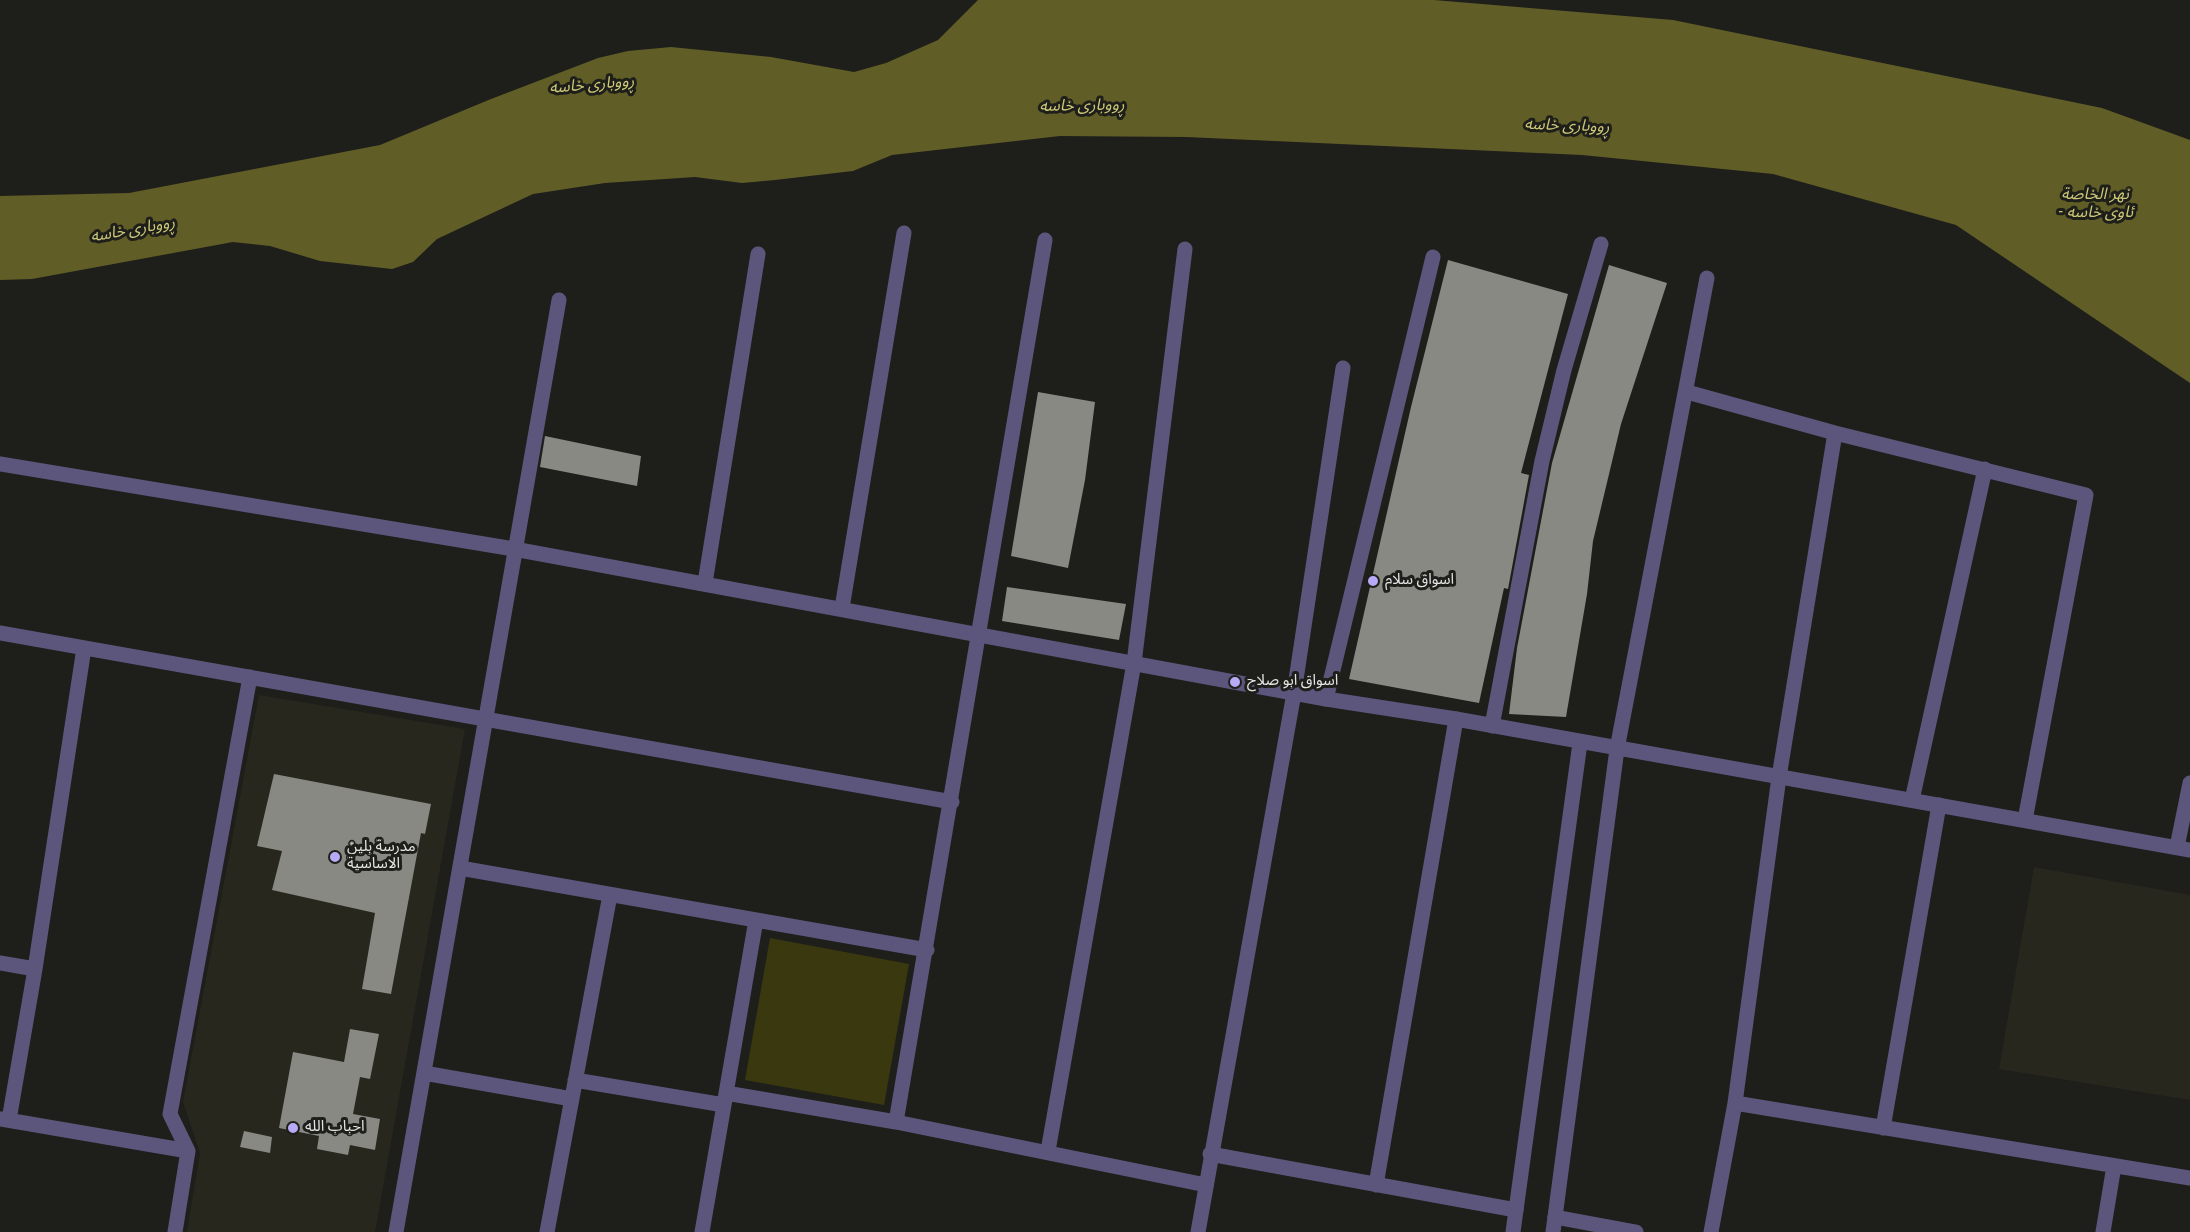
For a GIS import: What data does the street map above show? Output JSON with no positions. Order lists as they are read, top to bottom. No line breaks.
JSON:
{"water":["ڕووباری خاسە","نهر الخاصة - ئاوی خاسە"],"places":["اسواق سلام","اسواق ابو صلاح","مدرسة بلين الاساسية","احباب الله"]}
